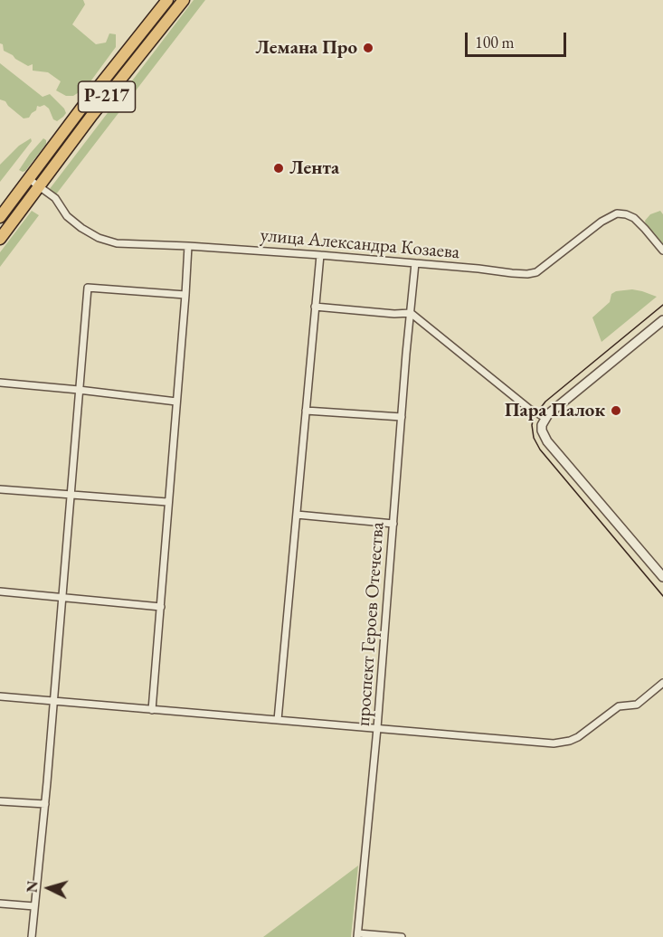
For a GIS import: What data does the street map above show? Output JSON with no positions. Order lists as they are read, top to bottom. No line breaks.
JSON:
{"streets":{"highway":["Р-217"],"street":["улица Александра Козаева","проспект Героев Отечества"]},"crossings":[["Р-217","улица Александра Козаева"],["улица Александра Козаева","проспект Героев Отечества"]],"places":["Лемана Про","Лента","Пара Палок"],"scale_bar":"100 m","north":"left"}
